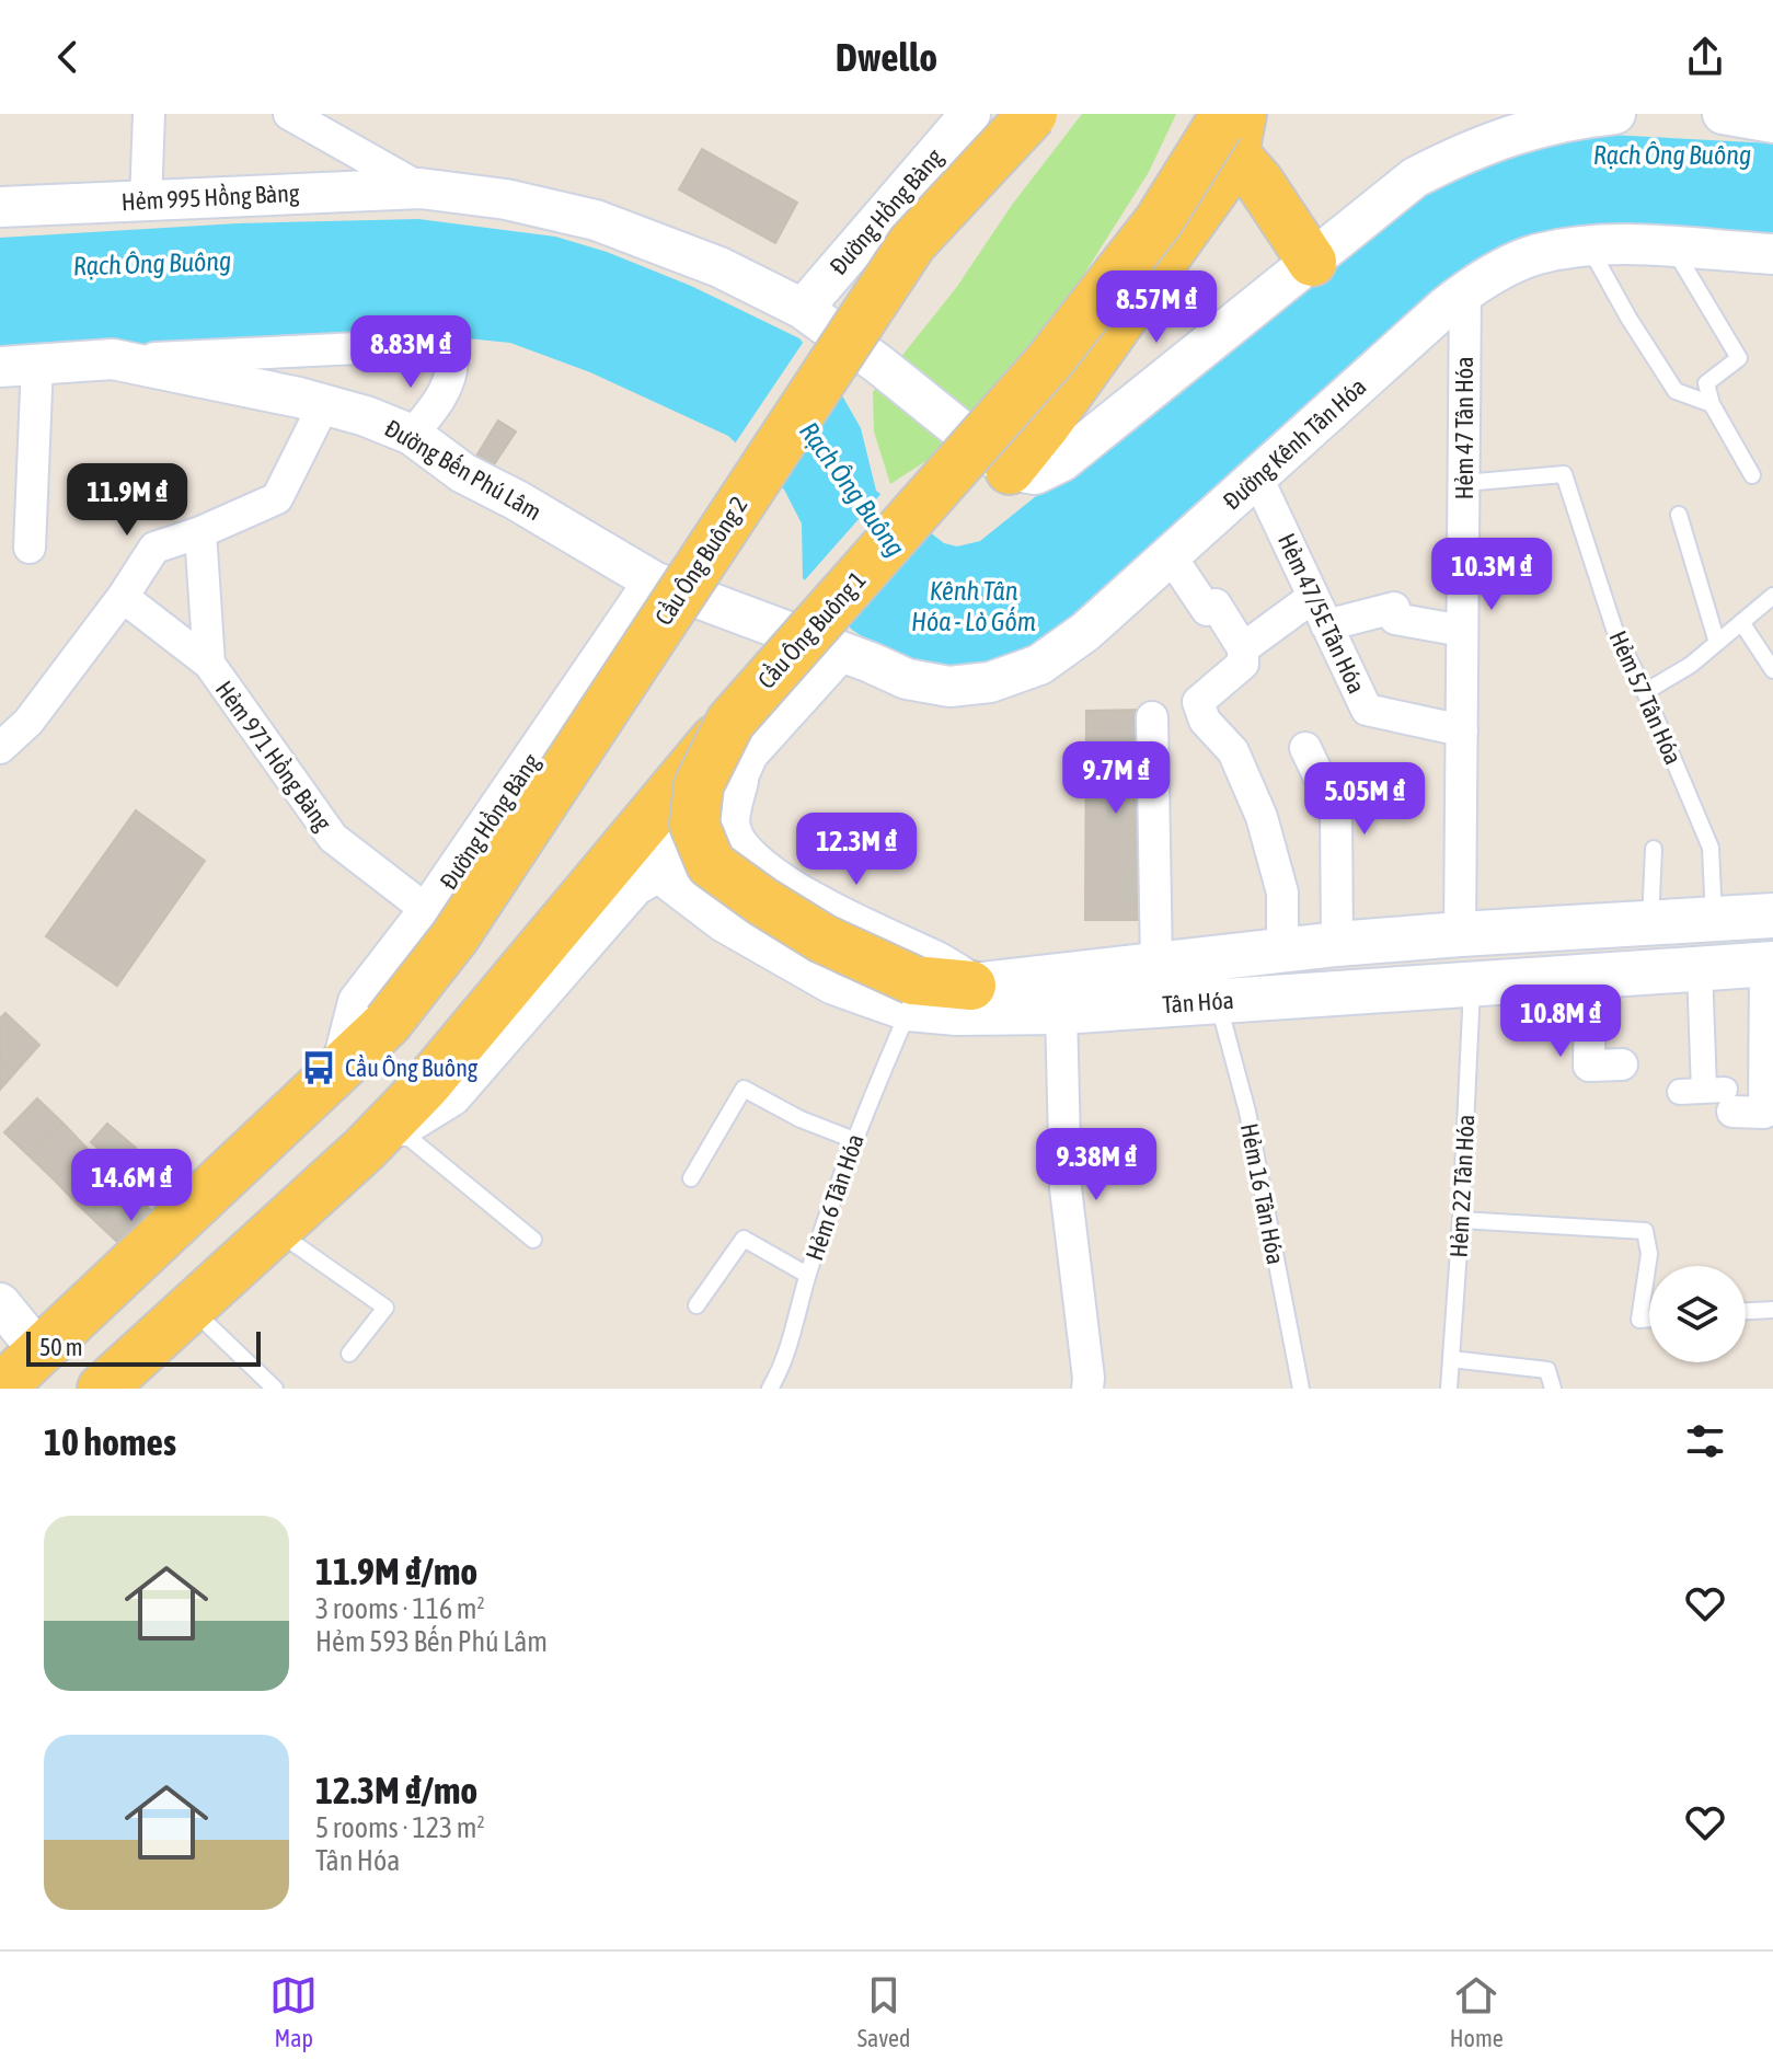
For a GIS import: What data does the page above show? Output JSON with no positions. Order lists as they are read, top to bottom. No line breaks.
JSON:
{"streets":{"main road":["Cầu Ông Buông 2","Cầu Ông Buông 1","Tân Hóa"],"street":["Hẻm 995 Hồng Bàng","Đường Hồng Bàng","Hẻm 47 Tân Hóa","Đường Kênh Tân Hóa","Đường Bến Phú Lâm","Hẻm 47/5E Tân Hóa","Hẻm 971 Hồng Bàng"],"lane":["Hẻm 57 Tân Hóa","Hẻm 22 Tân Hóa","Hẻm 16 Tân Hóa","Hẻm 6 Tân Hóa"]},"crossings":[["Hẻm 995 Hồng Bàng","Đường Hồng Bàng"],["Đường Hồng Bàng","Đường Bến Phú Lâm"],["Đường Hồng Bàng","Cầu Ông Buông 2"],["Đường Hồng Bàng","Hẻm 971 Hồng Bàng"],["Hẻm 47 Tân Hóa","Đường Kênh Tân Hóa"],["Hẻm 47 Tân Hóa","Hẻm 47/5E Tân Hóa"],["Hẻm 47 Tân Hóa","Hẻm 57 Tân Hóa"],["Hẻm 47 Tân Hóa","Tân Hóa"],["Đường Kênh Tân Hóa","Đường Bến Phú Lâm"],["Đường Kênh Tân Hóa","Hẻm 47/5E Tân Hóa"],["Hẻm 57 Tân Hóa","Tân Hóa"],["Tân Hóa","Hẻm 22 Tân Hóa"],["Tân Hóa","Hẻm 16 Tân Hóa"],["Tân Hóa","Hẻm 6 Tân Hóa"]],"water":["Rạch Ông Buông","Kênh Tân Hóa - Lò Gốm"],"places":{"bus stop":["Cầu Ông Buông"]},"scale_bar":"50 m","page":{"header":"Dwello","price":["8.57M ₫","8.83M ₫","11.9M ₫","10.3M ₫","9.7M ₫","5.05M ₫","12.3M ₫","10.8M ₫","9.38M ₫","14.6M ₫"],"scale":"50 m","heading":"10 homes","list":[{"name":"11.9M ₫/mo","note":"3 rooms · 116 m² · Hẻm 593 Bến Phú Lâm"},{"name":"12.3M ₫/mo","note":"5 rooms · 123 m² · Tân Hóa"}],"tabs":["Map","Saved","Home"]}}
